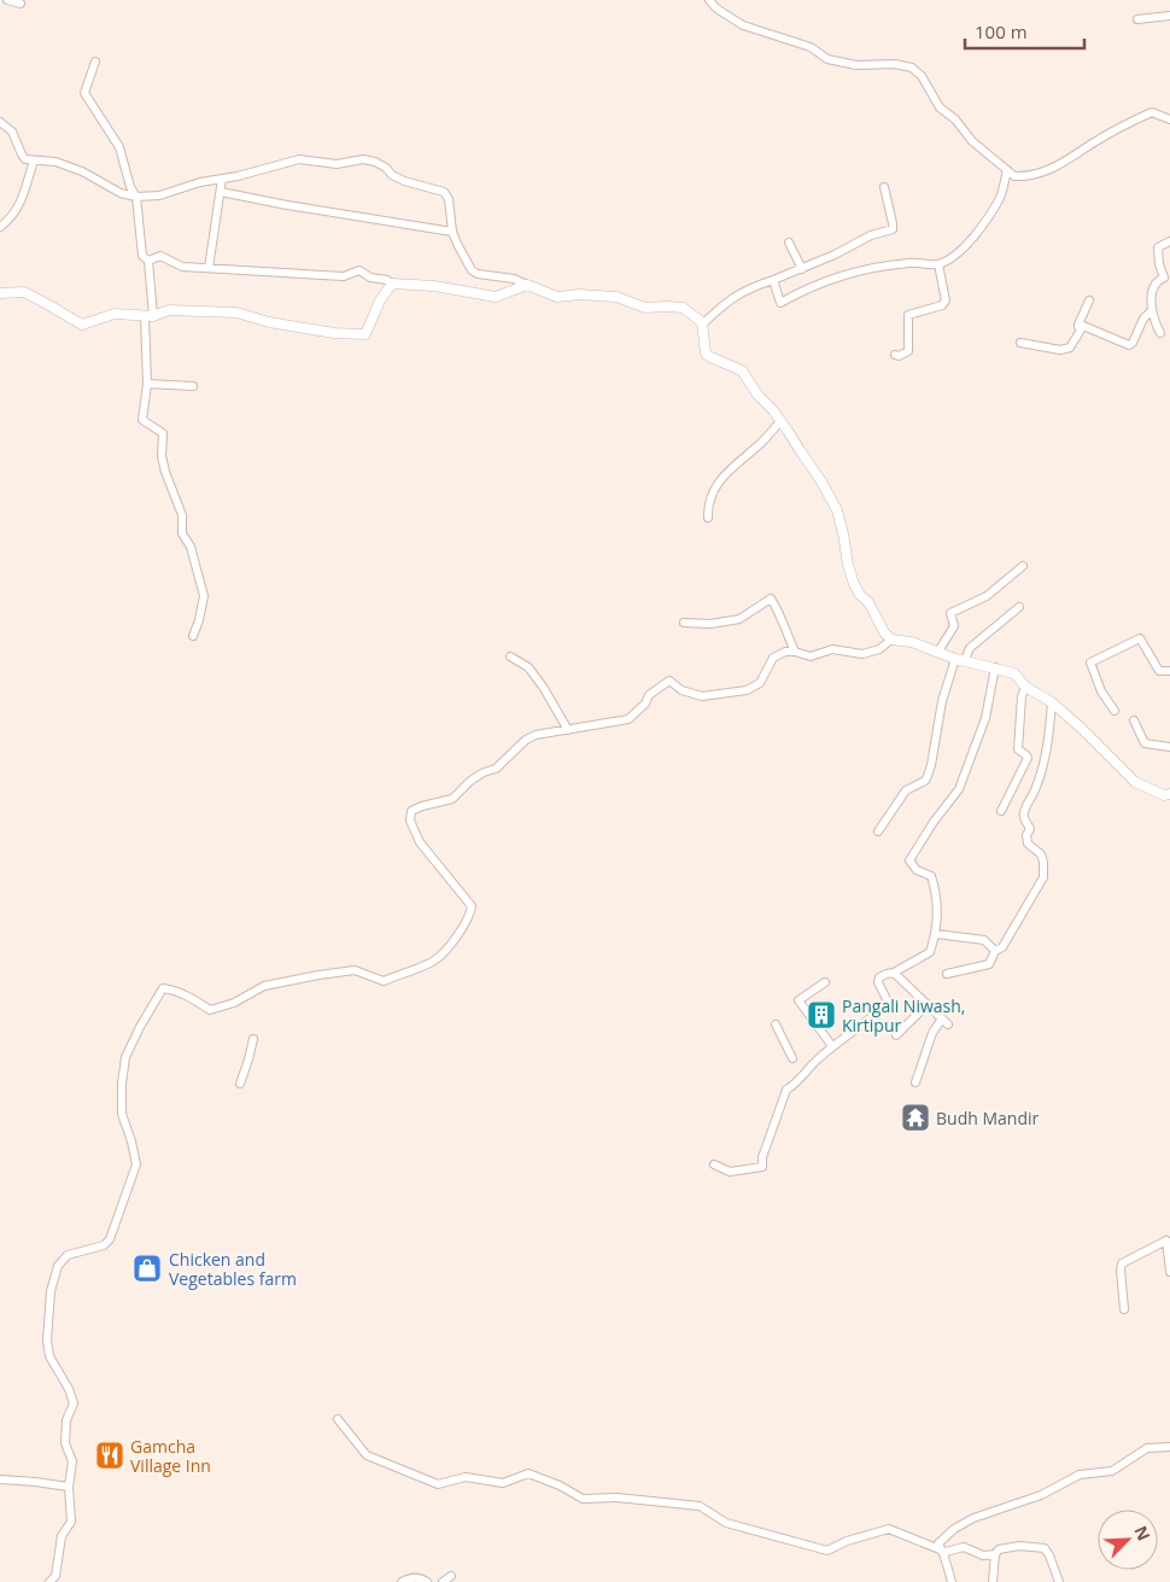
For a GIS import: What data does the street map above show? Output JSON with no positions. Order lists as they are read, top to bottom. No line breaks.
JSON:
{"places":{"building":["Pangali Niwash, Kirtipur"],"temple":["Budh Mandir"],"shop":["Chicken and Vegetables farm"],"restaurant":["Gamcha Village Inn"]},"scale_bar":"100 m","north":"top right"}
